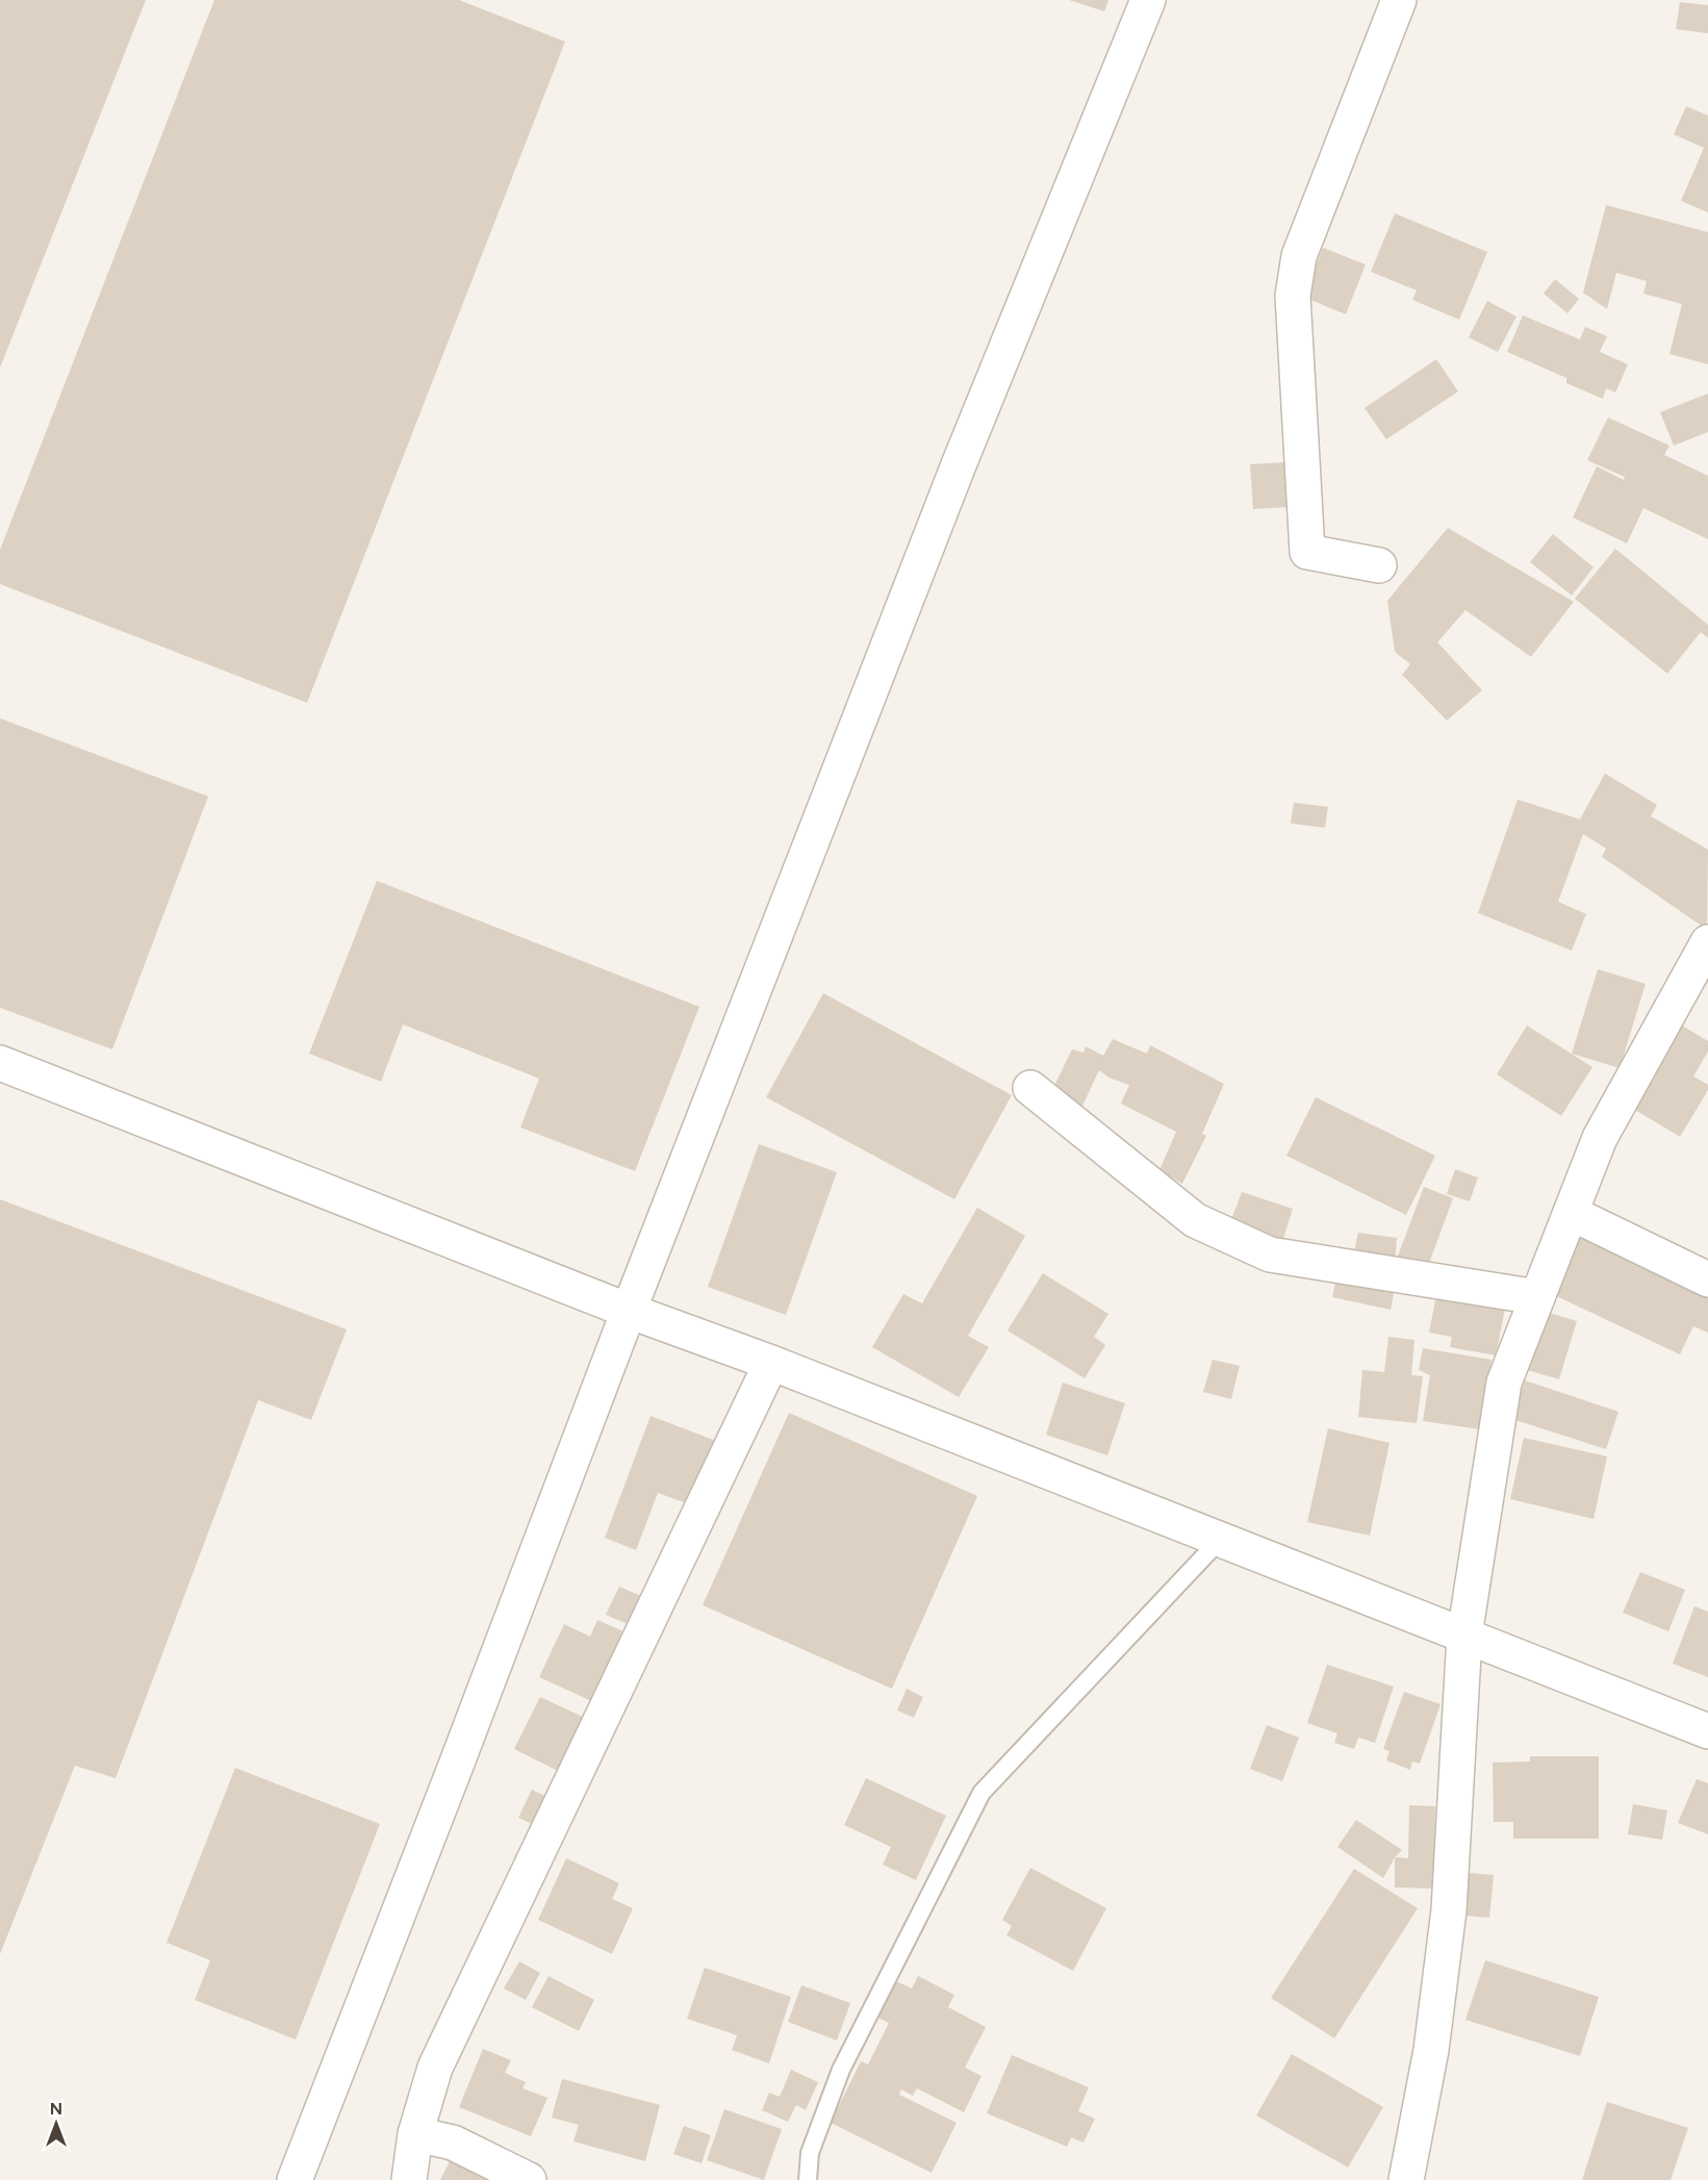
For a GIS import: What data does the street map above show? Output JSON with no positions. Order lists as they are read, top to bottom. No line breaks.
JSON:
{"north":"top"}
